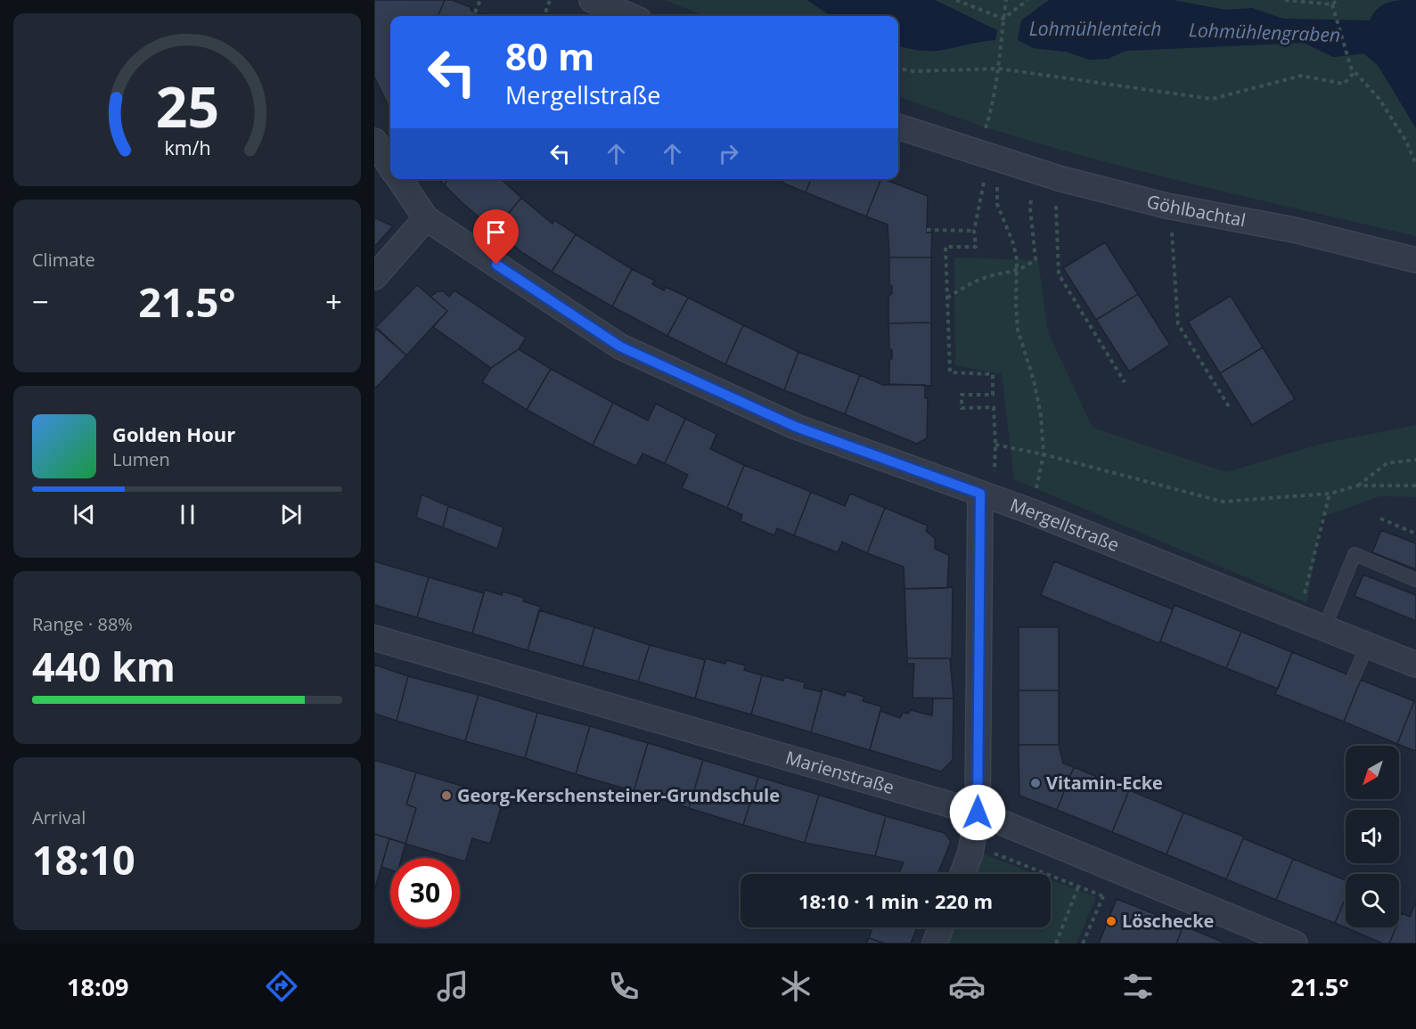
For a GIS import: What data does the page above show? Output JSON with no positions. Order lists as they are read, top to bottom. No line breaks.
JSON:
{"streets":{"street":["Göhlbachtal","Mergellstraße","Marienstraße"]},"water":["Lohmühlenteich","Lohmühlengraben"],"places":["Vitamin-Ecke","Georg-Kerschensteiner-Grundschule","Löschecke"],"north":"bottom left","page":{"turn":["80 m","Mergellstraße"],"tile":["Climate",["Range · 88%","440 km"],["Arrival","18:10"]],"heat":["−","21.5°","+"],"song":["Golden Hour","Lumen"],"limit":"30","trip":"18:10 · 1 min · 220 m","tabs":["18:09","21.5°"],"gauge":["25","km/h"]}}
